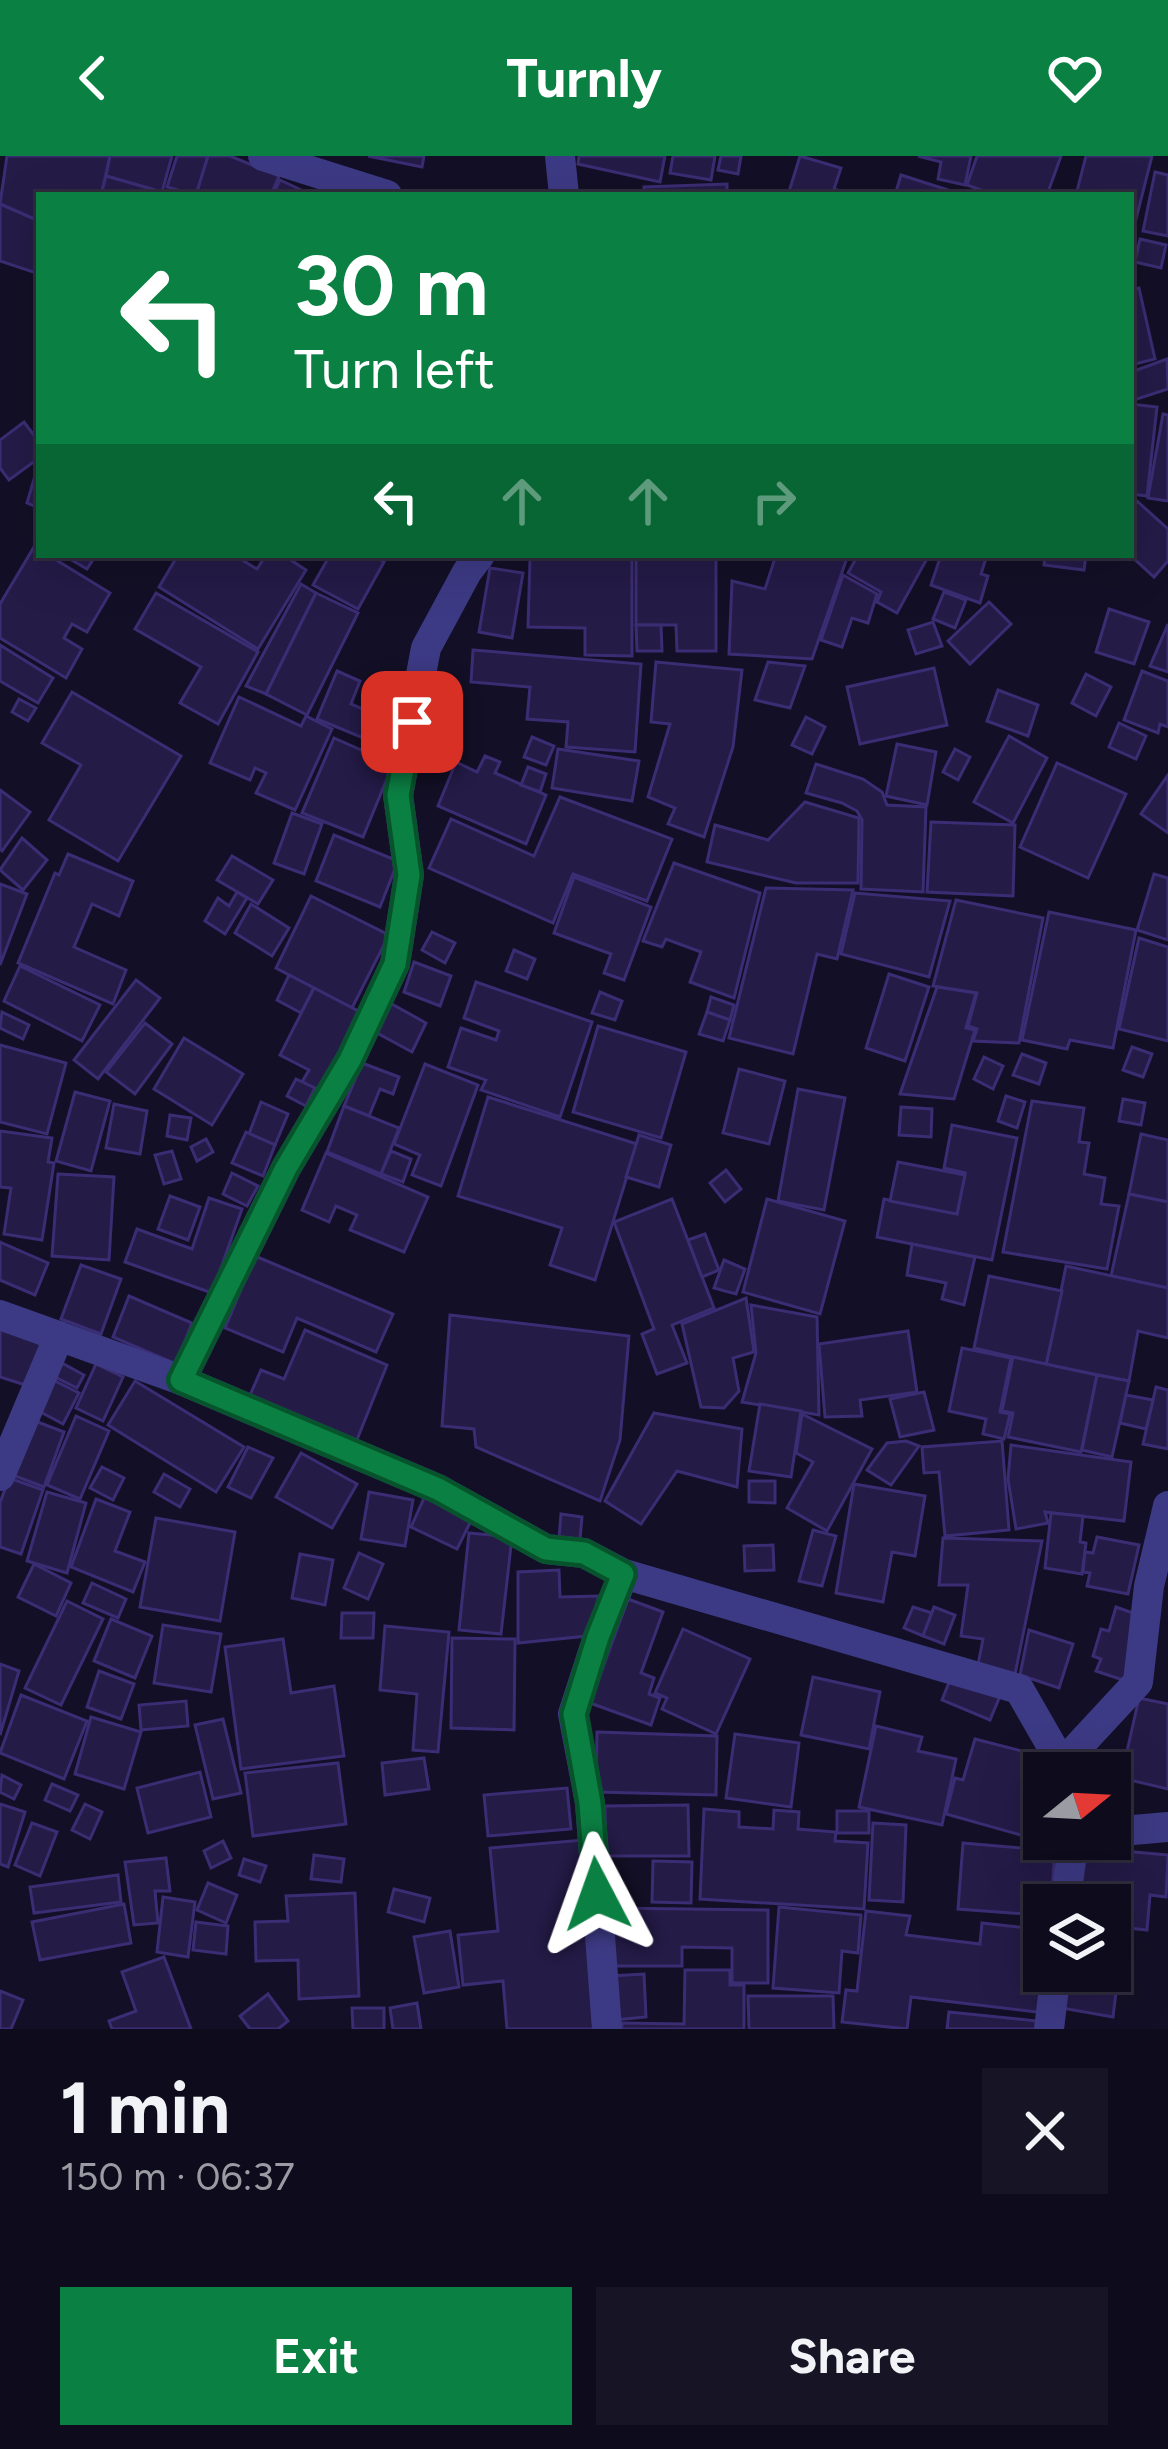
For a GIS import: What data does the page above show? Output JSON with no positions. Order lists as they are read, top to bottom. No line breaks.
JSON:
{"north":"right","page":{"header":"Turnly","turn":["30 m","Turn left"],"heading":["1 min","150 m · 06:37"],"buttons":["Exit","Share"]}}
